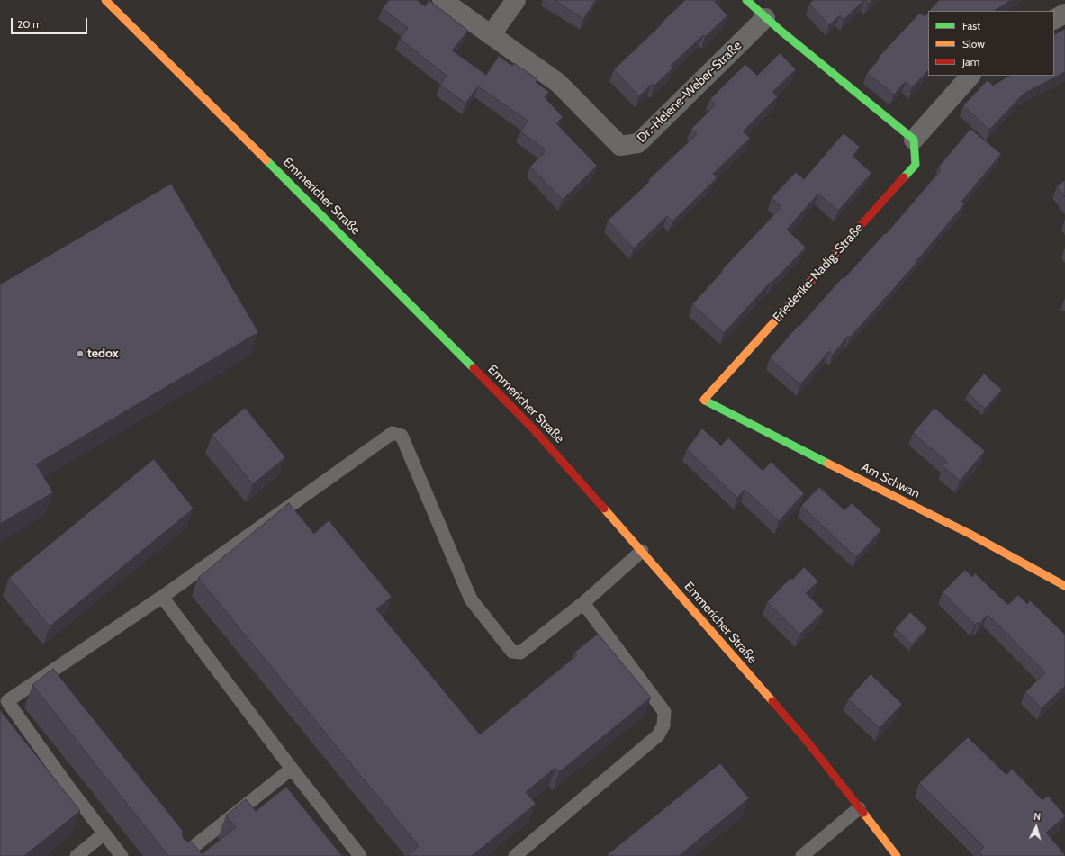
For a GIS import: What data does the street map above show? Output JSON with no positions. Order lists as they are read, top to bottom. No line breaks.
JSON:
{"streets":{"main road":["Emmericher Straße","Friederike-Nadig-Straße","Am Schwan"],"street":["Dr.-Helene-Weber-Straße"]},"crossings":[["Friederike-Nadig-Straße","Am Schwan"]],"places":["tedox"],"legend":["Fast","Slow","Jam"],"scale_bar":"20 m","north":"top"}
